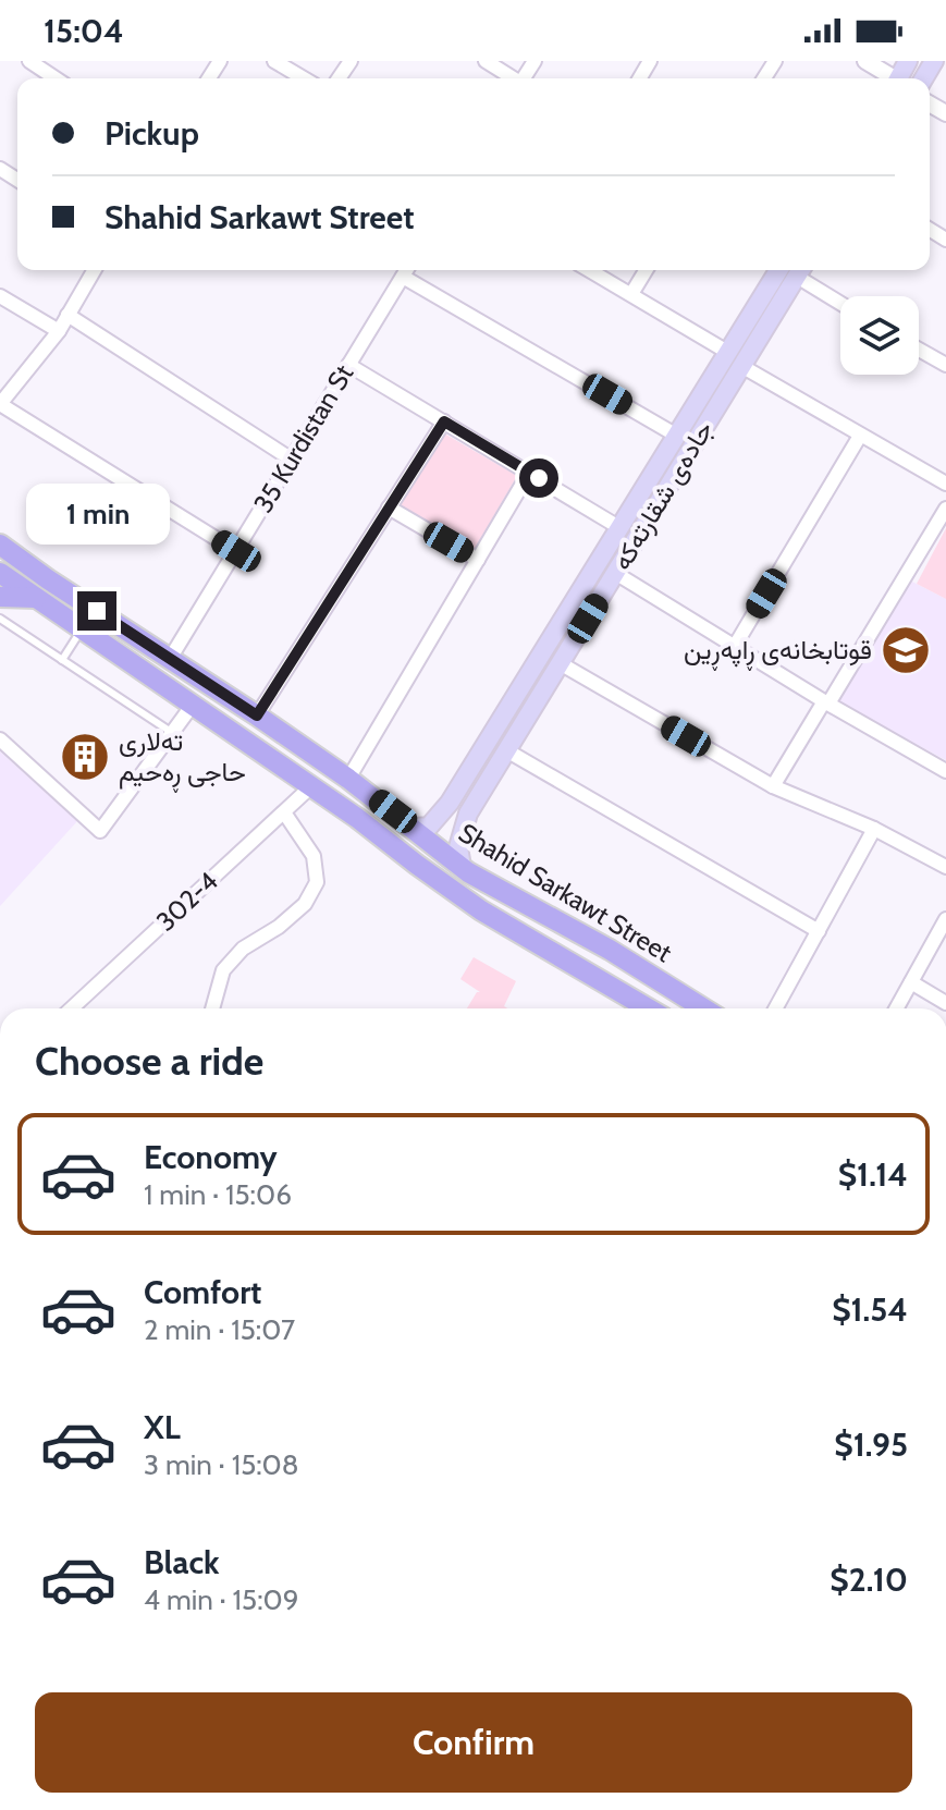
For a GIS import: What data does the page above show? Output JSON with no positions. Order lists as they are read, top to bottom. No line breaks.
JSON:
{"streets":{"main road":["جادەی شقارتەکە","Shahid Sarkawt Street"],"street":["35 Kurdistan St","302-4"]},"crossings":[["35 Kurdistan St","Shahid Sarkawt Street"],["جادەی شقارتەکە","Shahid Sarkawt Street"],["Shahid Sarkawt Street","302-4"]],"places":{"school or university":["قوتابخانەی ڕاپەڕین"],"building":["تەلاری حاجی ڕەحیم"]},"page":{"status":"15:04","banner":["Pickup","Shahid Sarkawt Street"],"bubble":"1 min","heading":"Choose a ride","list":[{"name":"Economy","note":"1 min · 15:06","value":"$1.14"},{"name":"Comfort","note":"2 min · 15:07","value":"$1.54"},{"name":"XL","note":"3 min · 15:08","value":"$1.95"},{"name":"Black","note":"4 min · 15:09","value":"$2.10"}],"buttons":"Confirm"}}
